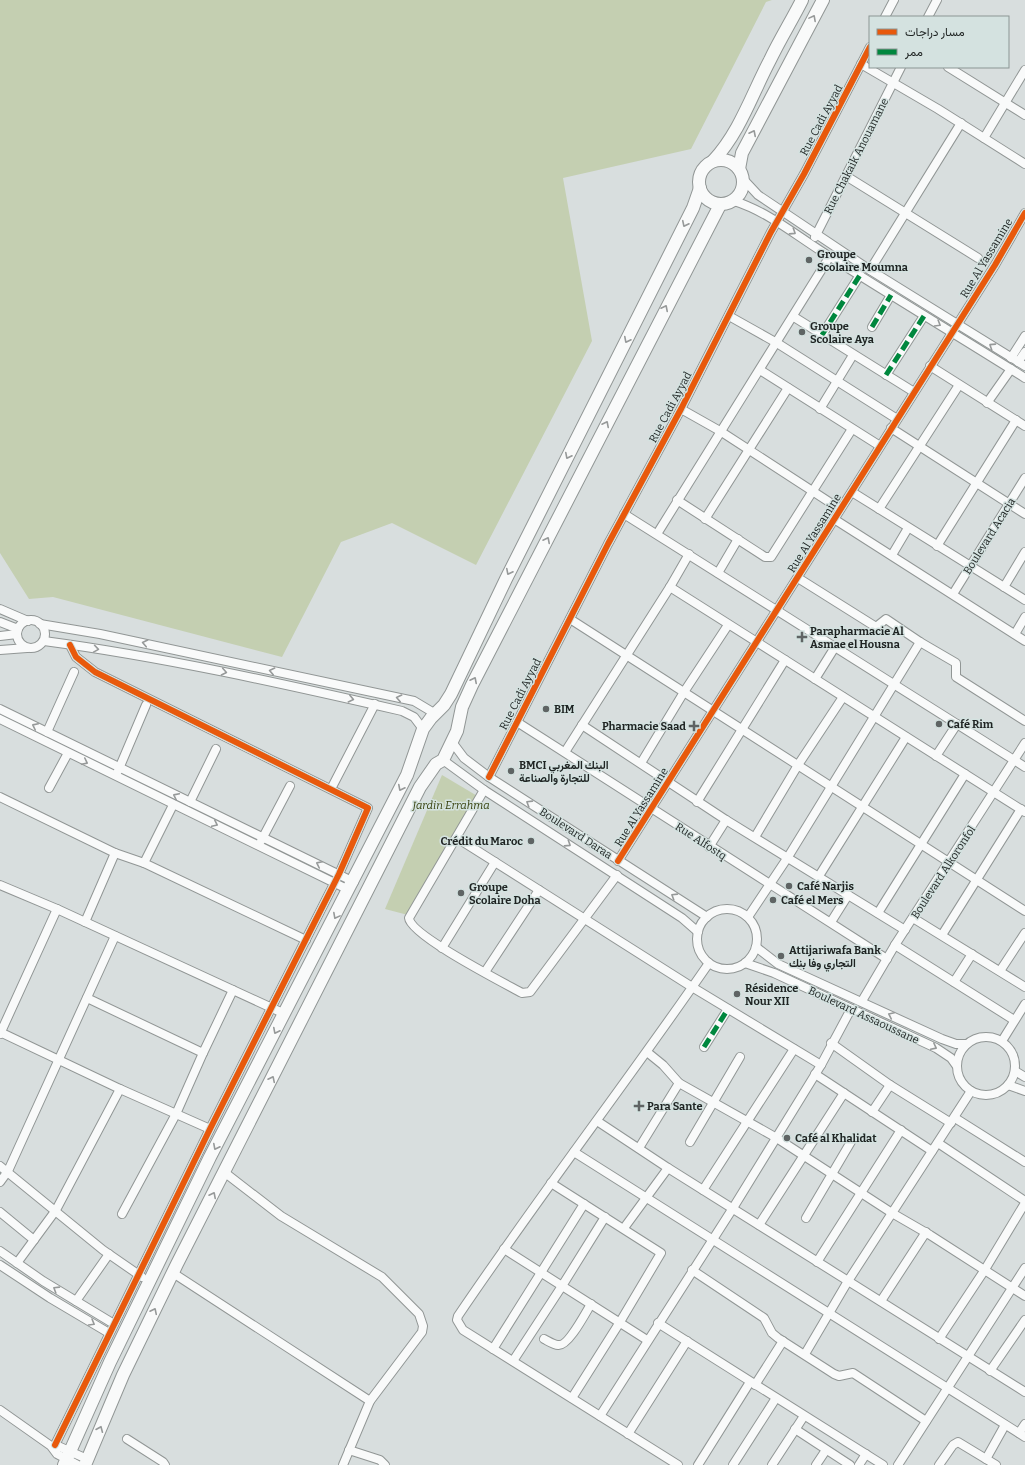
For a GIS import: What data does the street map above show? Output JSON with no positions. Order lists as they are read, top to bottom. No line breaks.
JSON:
{"streets":{"street":["Rue Cadi Ayyad","Rue Chakaik Anouamane","Rue Al Yassamine","Boulevard Acacia","Boulevard Daraa","Rue Alfostq","Boulevard Alkoronfol","Boulevard Assaoussane"]},"crossings":[["Rue Cadi Ayyad","Boulevard Daraa"],["Rue Cadi Ayyad","Rue Alfostq"],["Rue Al Yassamine","Boulevard Daraa"],["Rue Al Yassamine","Rue Alfostq"],["Boulevard Daraa","Boulevard Assaoussane"],["Rue Alfostq","Boulevard Alkoronfol"],["Boulevard Alkoronfol","Boulevard Assaoussane"]],"parks":["Jardin Errahma"],"places":{"other":["Groupe Scolaire Moumna","Groupe Scolaire Aya","BIM","Café Rim","BMCI البنك المغربي للتجارة والصناعة","Crédit du Maroc","Café Narjis","Groupe Scolaire Doha","Café el Mers","Attijariwafa Bank التجاري وفا بنك","Résidence Nour XII","Café al Khalidat"],"health":["Parapharmacie Al Asmae el Housna","Pharmacie Saad","Para Sante"]},"legend":["مسار دراجات","ممر"]}
